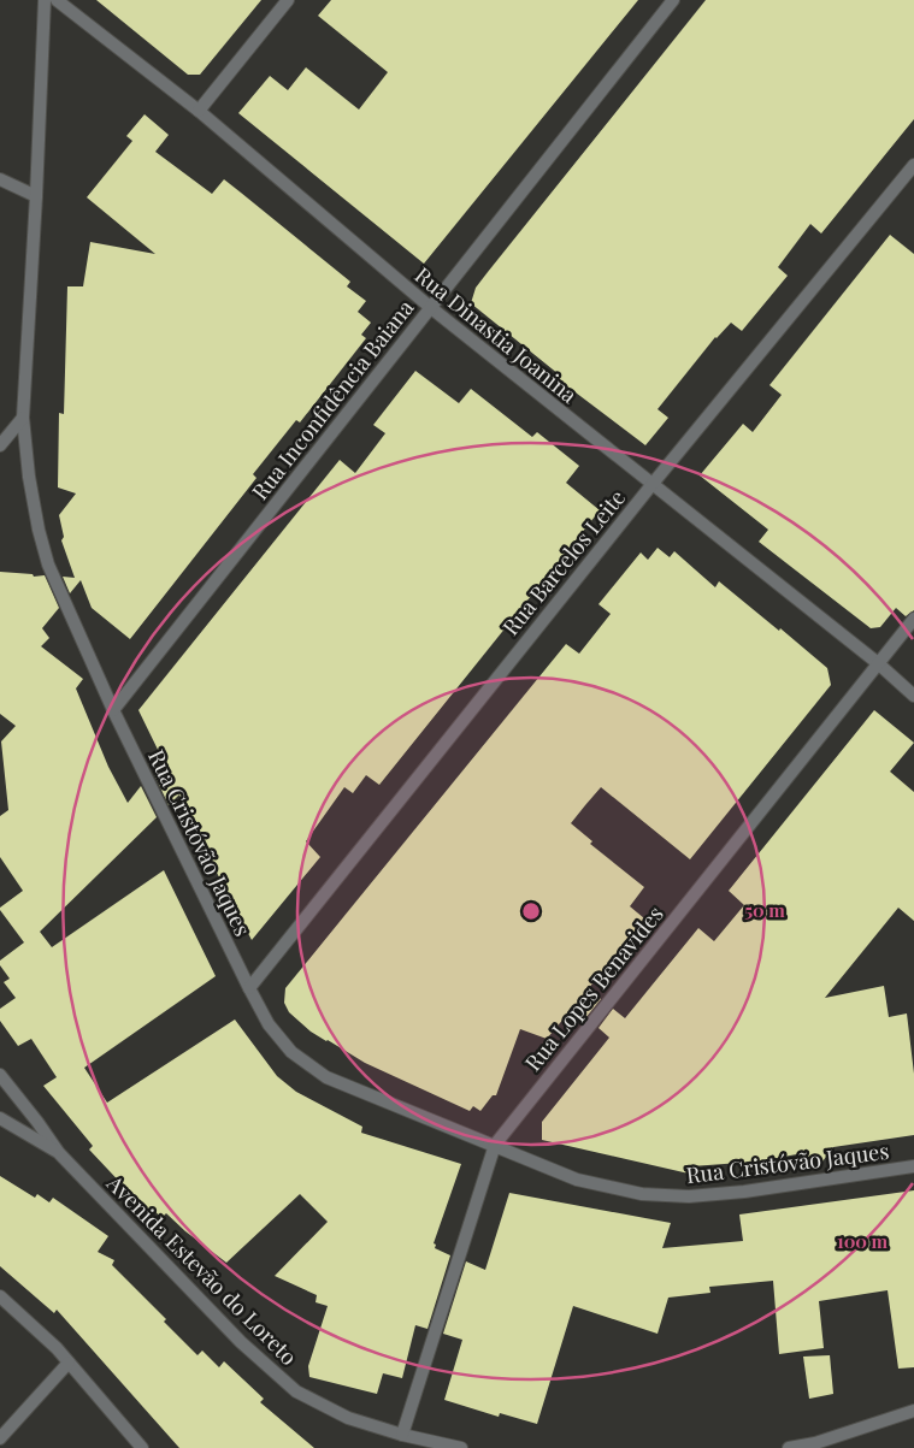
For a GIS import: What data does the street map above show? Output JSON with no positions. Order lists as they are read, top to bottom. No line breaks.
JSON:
{"streets":{"street":["Rua Dinastia Joanina","Rua Inconfidência Baiana","Rua Barcelos Leite","Rua Cristóvão Jaques","Rua Lopes Benavides","Avenida Estevão do Loreto"]},"crossings":[["Rua Dinastia Joanina","Rua Inconfidência Baiana"],["Rua Dinastia Joanina","Rua Barcelos Leite"],["Rua Dinastia Joanina","Rua Lopes Benavides"],["Rua Inconfidência Baiana","Rua Cristóvão Jaques"],["Rua Barcelos Leite","Rua Cristóvão Jaques"],["Rua Cristóvão Jaques","Rua Lopes Benavides"],["Rua Lopes Benavides","Avenida Estevão do Loreto"]],"rings":["50 m","100 m"]}
